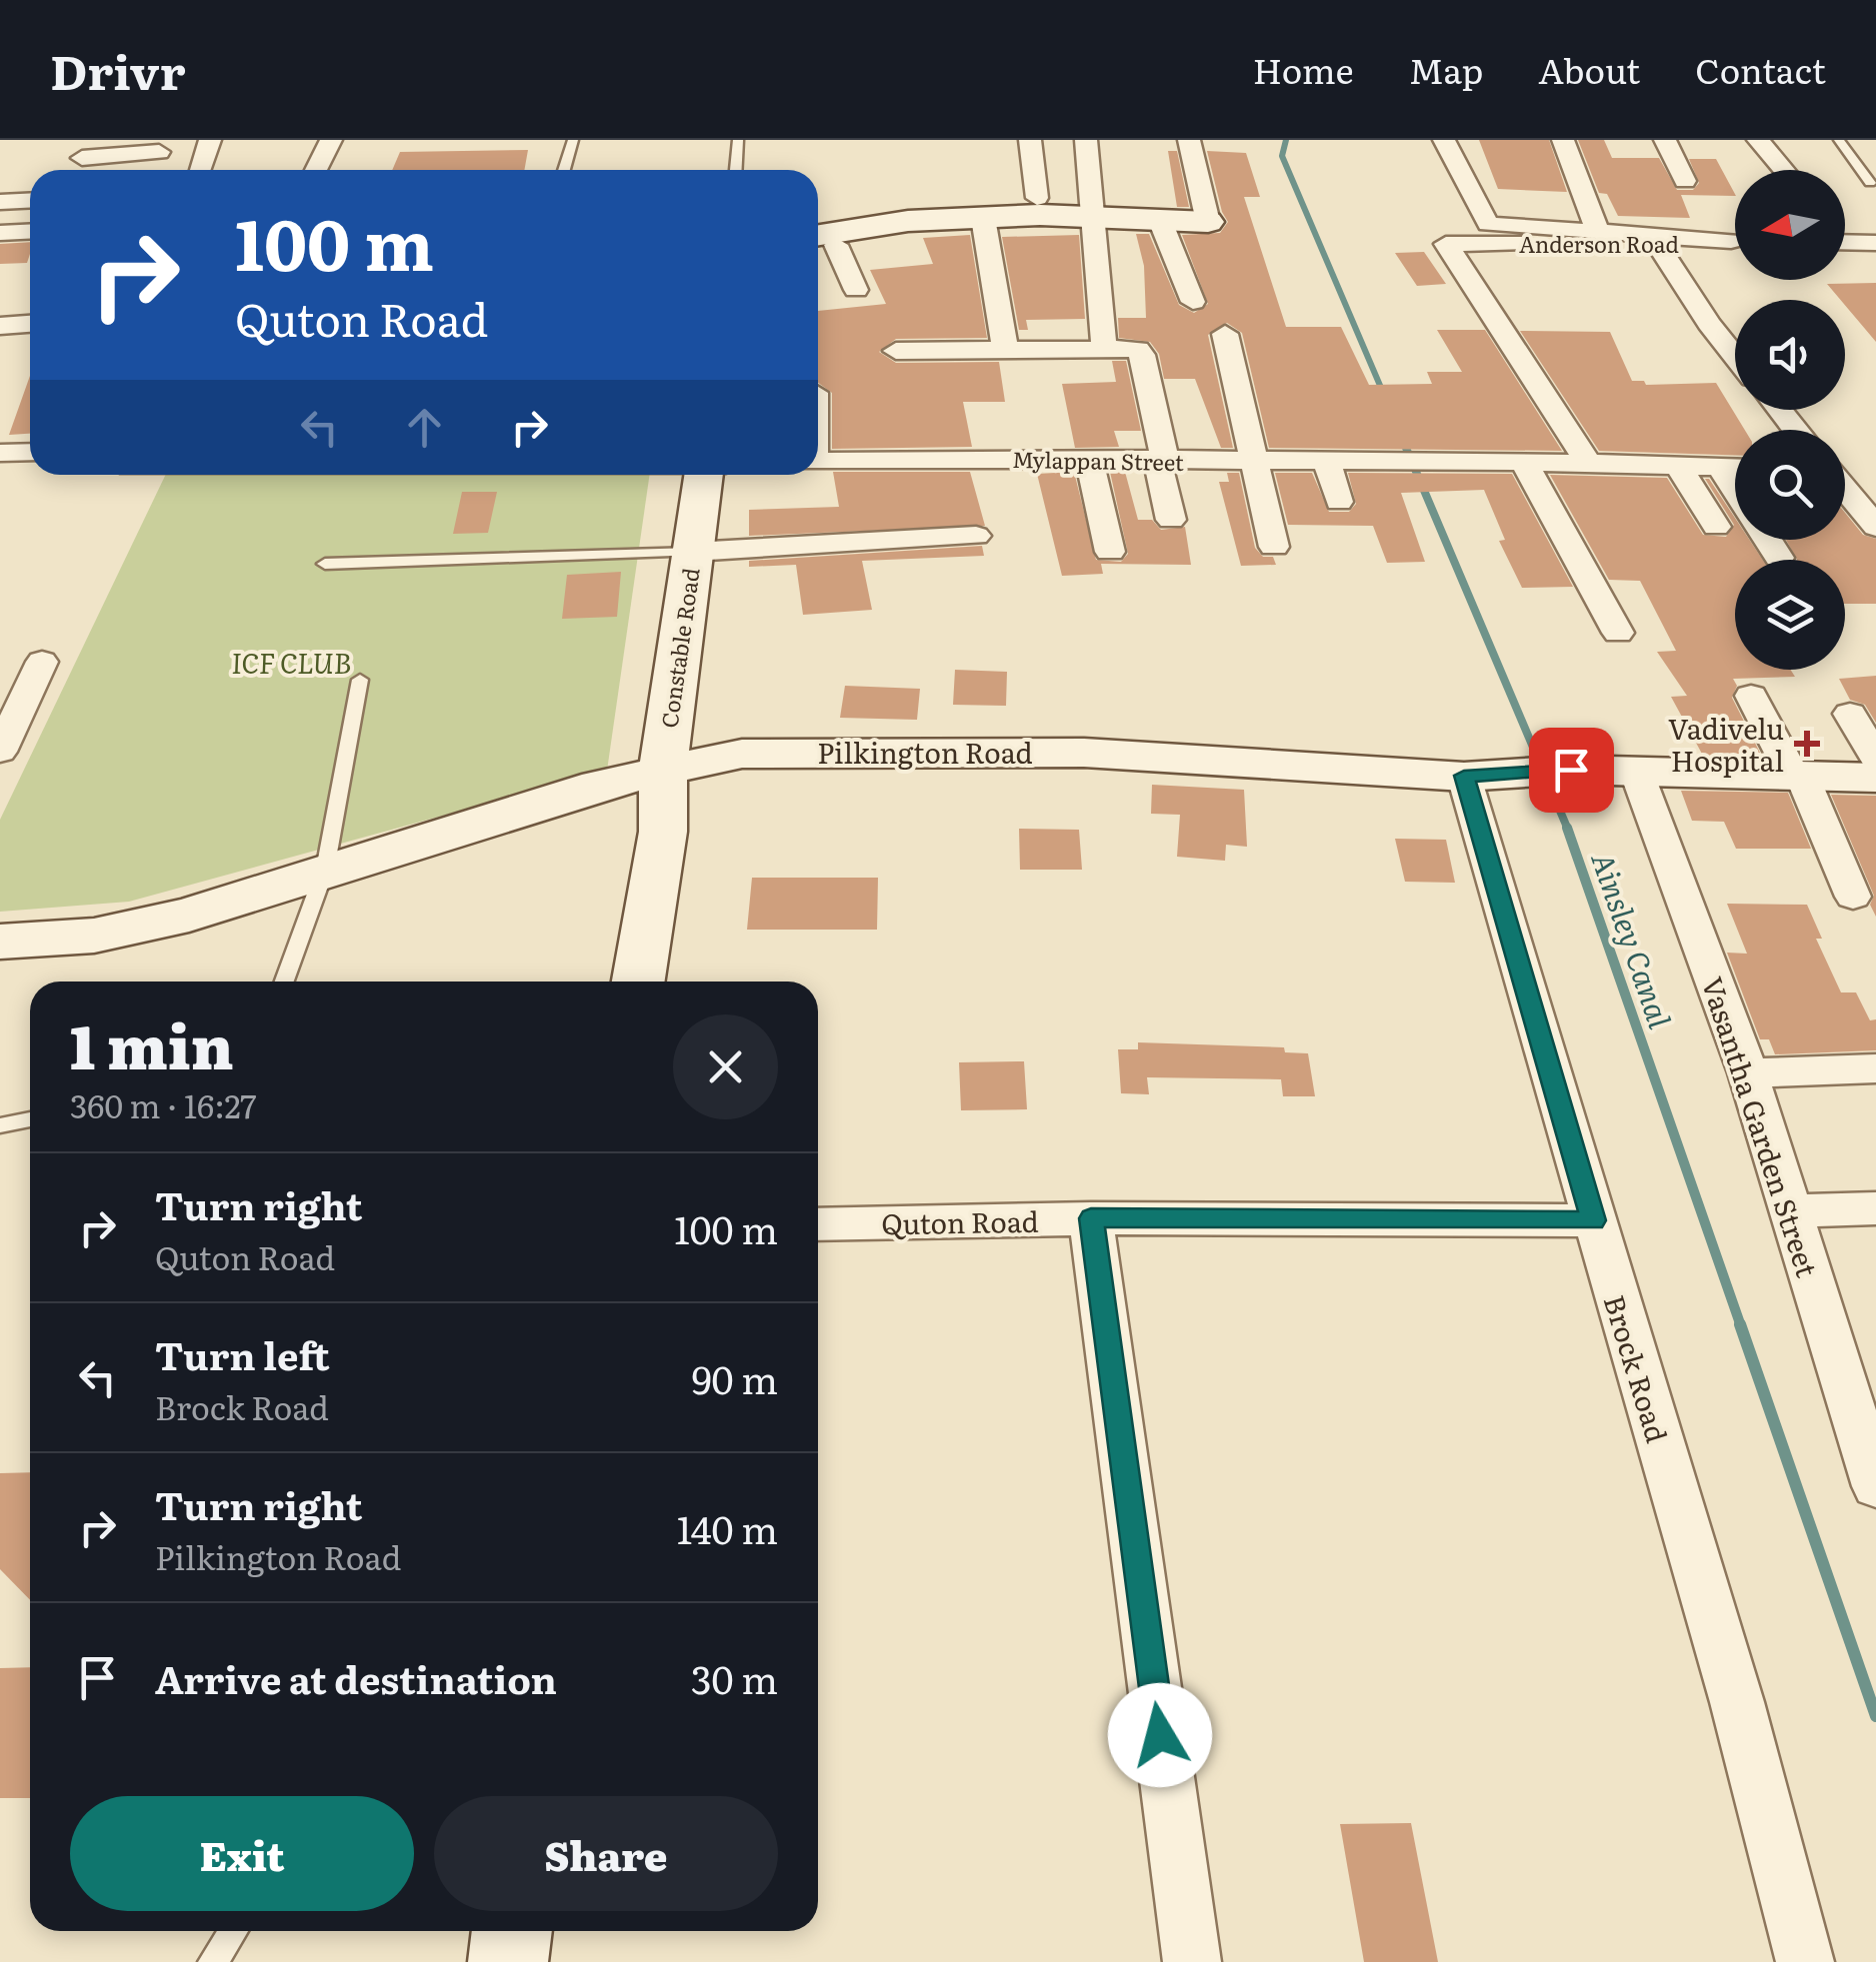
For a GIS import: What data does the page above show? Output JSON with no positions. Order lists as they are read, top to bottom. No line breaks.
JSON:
{"streets":{"street":["Anderson Road","Mylappan Street","Constable Road","Pilkington Road","Vasantha Garden Street","Quton Road","Brock Road"]},"crossings":[["Anderson Road","Mylappan Street"],["Constable Road","Pilkington Road"],["Pilkington Road","Vasantha Garden Street"],["Pilkington Road","Brock Road"],["Quton Road","Brock Road"]],"water":["Ainsley Canal"],"parks":["ICF CLUB"],"places":{"health":["Vadivelu Hospital"]},"north":"left","page":{"header":"Drivr","nav":["Home","Map","About","Contact"],"turn":["100 m","Quton Road"],"heading":["1 min","360 m · 16:27"],"list":[{"name":"Turn right","note":"Quton Road","value":"100 m"},{"name":"Turn left","note":"Brock Road","value":"90 m"},{"name":"Turn right","note":"Pilkington Road","value":"140 m"},{"name":"Arrive at destination","value":"30 m"}],"buttons":["Exit","Share"]}}
